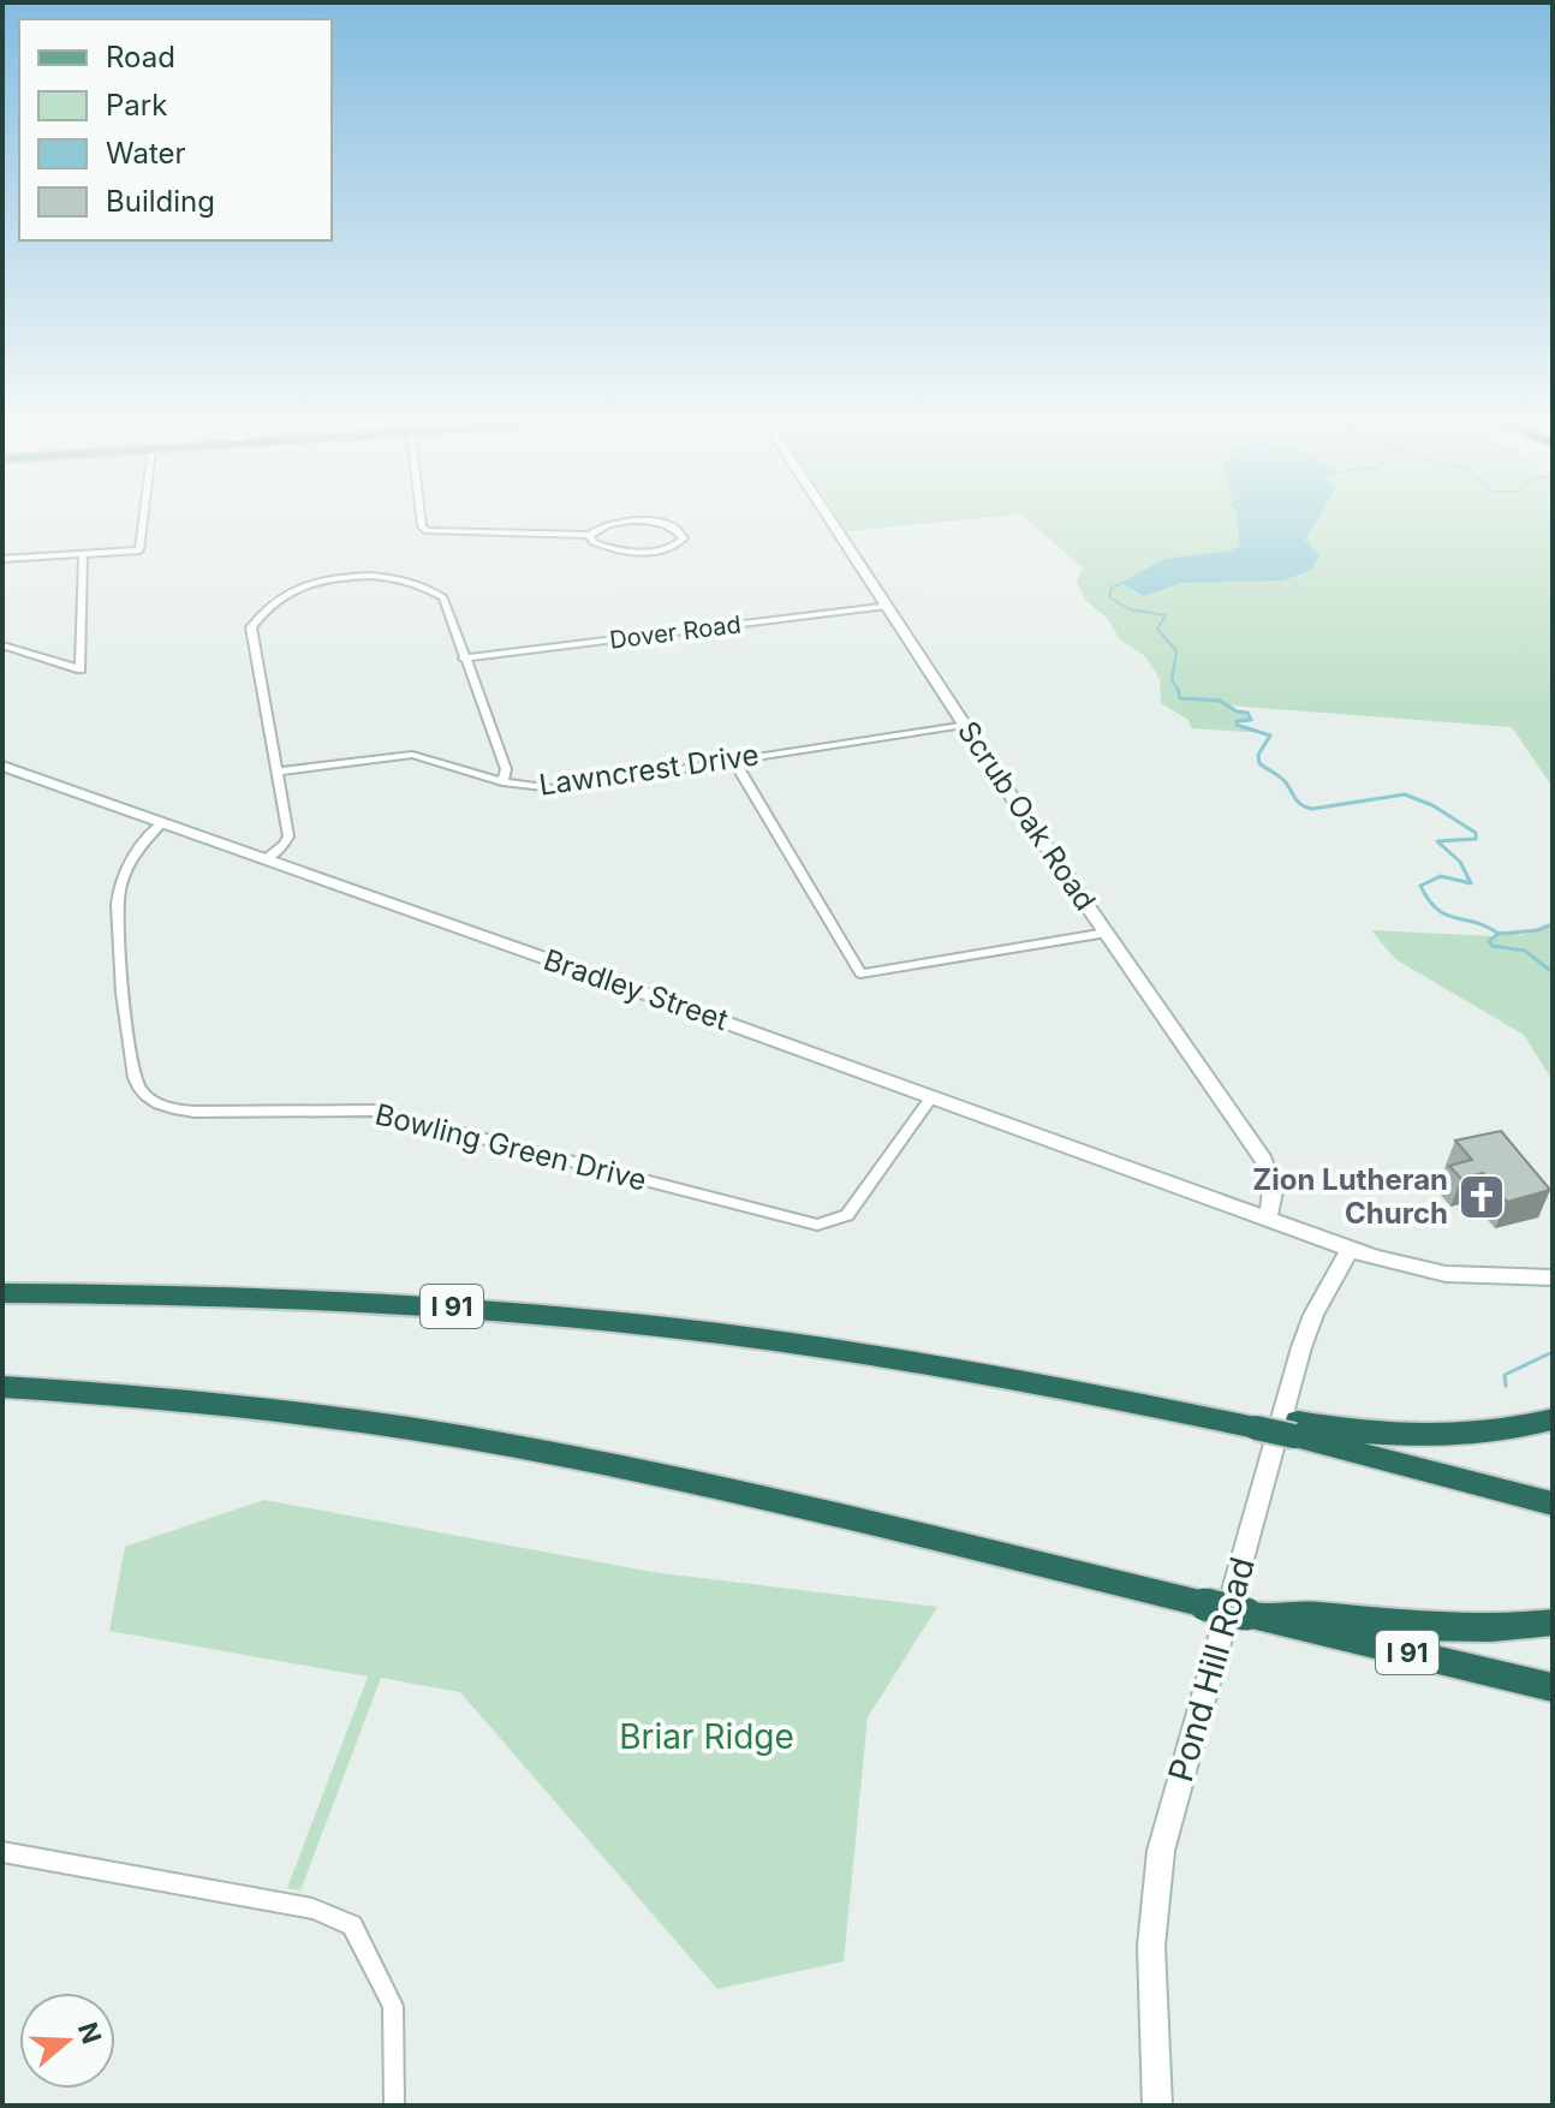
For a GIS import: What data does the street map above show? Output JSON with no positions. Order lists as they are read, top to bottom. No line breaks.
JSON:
{"streets":{"highway":["I 91"],"street":["Dover Road","Lawncrest Drive","Scrub Oak Road","Bradley Street","Bowling Green Drive","Pond Hill Road"]},"crossings":[["Dover Road","Scrub Oak Road"],["Lawncrest Drive","Scrub Oak Road"],["Scrub Oak Road","Bradley Street"],["Bradley Street","Bowling Green Drive"]],"parks":["Briar Ridge"],"places":{"church":["Zion Lutheran Church"]},"legend":["Road","Park","Water","Building"],"north":"right"}
